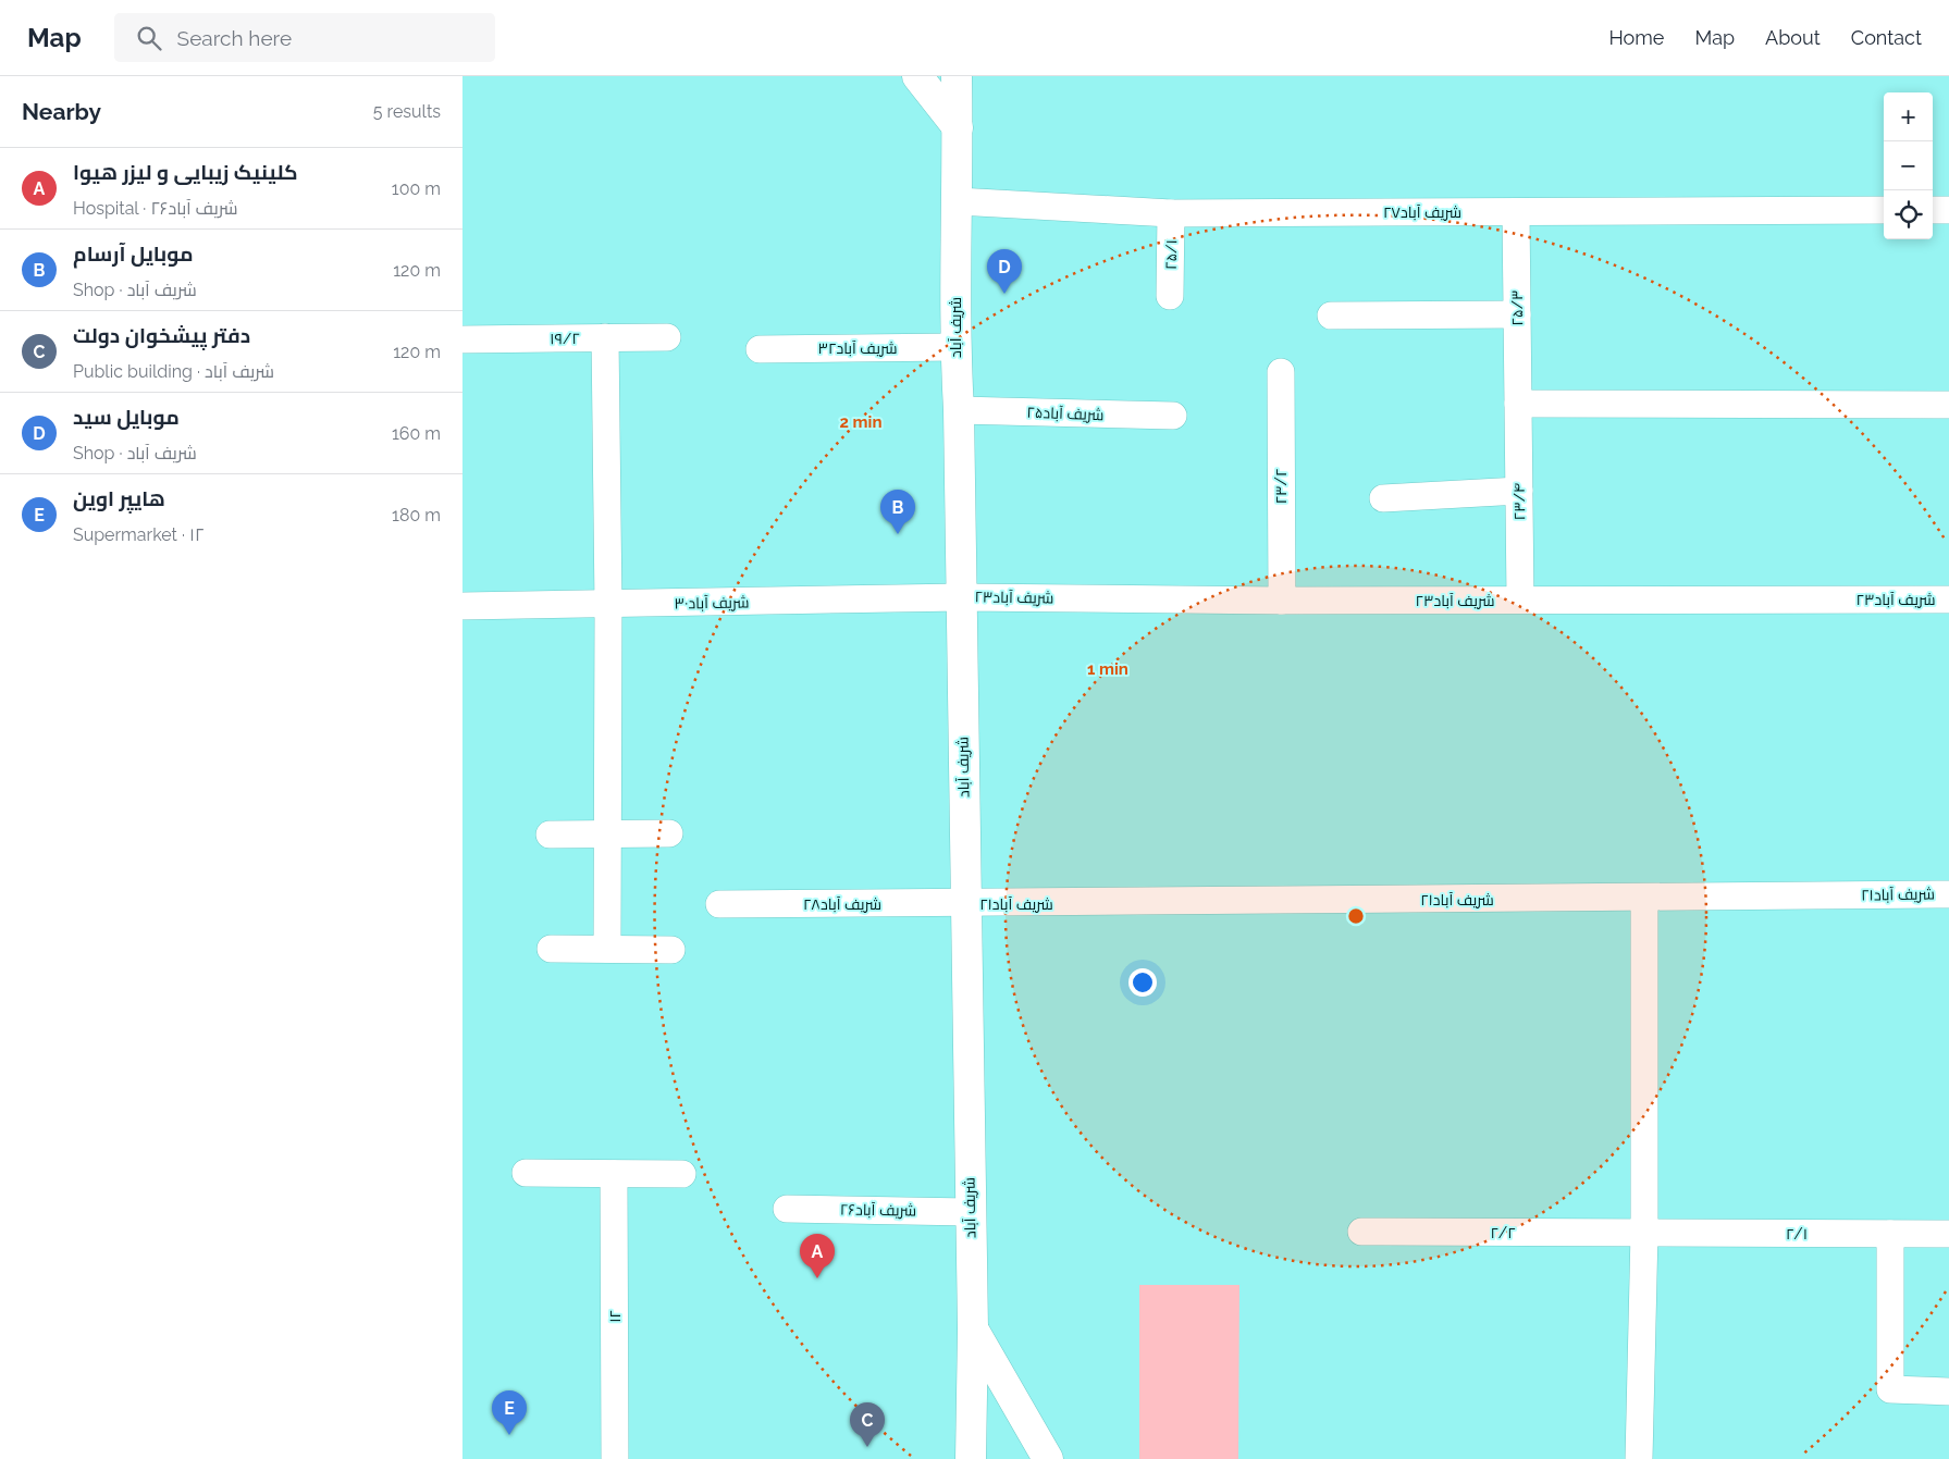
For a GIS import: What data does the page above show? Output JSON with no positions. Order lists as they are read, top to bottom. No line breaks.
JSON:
{"streets":{"main road":["شریف آباد"],"street":["شریف آباد۲۷","۲۵/۱","۲۵/۳","۱۹/۲","شریف آباد۳۲","شریف آباد۲۵","۲۳/۲","۲۳/۴","شریف آباد۲۳","شریف آباد۳۰","شریف آباد۲۱","شریف آباد۲۸","شریف آباد۲۶","۲/۲","۲/۱","۱۲"]},"crossings":[["شریف آباد۲۷","۲۵/۱"],["شریف آباد۲۷","۲۵/۳"],["شریف آباد۲۷","شریف آباد"],["۲۵/۳","۲۳/۴"],["شریف آباد","شریف آباد۳۲"],["شریف آباد","شریف آباد۲۵"],["شریف آباد","شریف آباد۲۳"],["شریف آباد","شریف آباد۳۰"],["شریف آباد","شریف آباد۲۱"],["شریف آباد","شریف آباد۲۸"],["شریف آباد","شریف آباد۲۶"],["۲۳/۲","شریف آباد۲۳"],["۲۳/۴","شریف آباد۲۳"],["شریف آباد۲۳","شریف آباد۳۰"],["شریف آباد۲۱","شریف آباد۲۸"],["۲/۲","۲/۱"]],"page":{"header":"Map","search":"Search here","nav":["Home","Map","About","Contact"],"heading":["Nearby","5 results"],"map_buttons":["+","−"],"list":[{"mark":"A","name":"کلینیک زیبایی و لیزر هیوا","note":"Hospital · شریف آباد۲۶","value":"100 m"},{"mark":"B","name":"موبایل آرسام","note":"Shop · شریف آباد","value":"120 m"},{"mark":"C","name":"دفتر پیشخوان دولت","note":"Public building · شریف آباد","value":"120 m"},{"mark":"D","name":"موبایل سید","note":"Shop · شریف آباد","value":"160 m"},{"mark":"E","name":"هایپر اوین","note":"Supermarket · ۱۲","value":"180 m"}],"pins":["D","B","A","E","C"]},"rings":["2 min","1 min"]}
